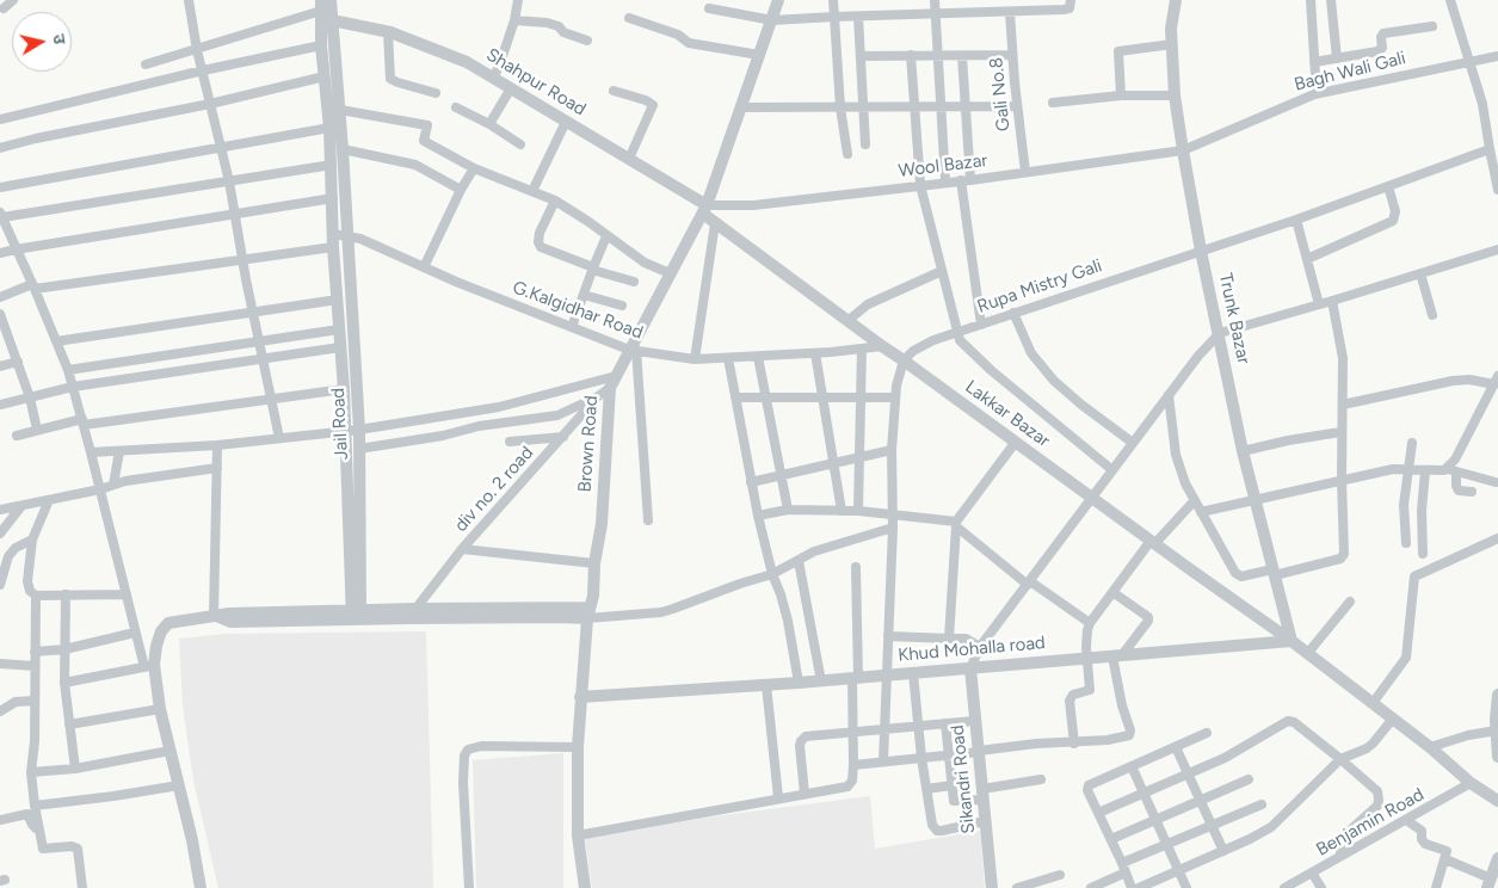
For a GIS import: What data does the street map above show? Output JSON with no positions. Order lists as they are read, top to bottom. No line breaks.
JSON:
{"streets":{"street":["Bagh Wali Gali","Shahpur Road","Gali No.8","Wool Bazar","Rupa Mistry Gali","G.Kalgidhar Road","Trunk Bazar","Lakkar Bazar","Jail Road","Brown Road","div no. 2 road","Khud Mohalla road","Sikandri Road","Benjamin Road"]},"crossings":[["Bagh Wali Gali","Wool Bazar"],["Bagh Wali Gali","Trunk Bazar"],["Shahpur Road","Wool Bazar"],["Shahpur Road","Lakkar Bazar"],["Shahpur Road","Jail Road"],["Shahpur Road","Brown Road"],["Gali No.8","Wool Bazar"],["Wool Bazar","Trunk Bazar"],["Wool Bazar","Lakkar Bazar"],["Wool Bazar","Brown Road"],["Rupa Mistry Gali","Trunk Bazar"],["Rupa Mistry Gali","Lakkar Bazar"],["G.Kalgidhar Road","Lakkar Bazar"],["G.Kalgidhar Road","Jail Road"],["G.Kalgidhar Road","Brown Road"],["Trunk Bazar","Lakkar Bazar"],["Trunk Bazar","Khud Mohalla road"],["Lakkar Bazar","Brown Road"],["Lakkar Bazar","Khud Mohalla road"],["Brown Road","div no. 2 road"],["Brown Road","Khud Mohalla road"],["Khud Mohalla road","Sikandri Road"]],"north":"right"}
